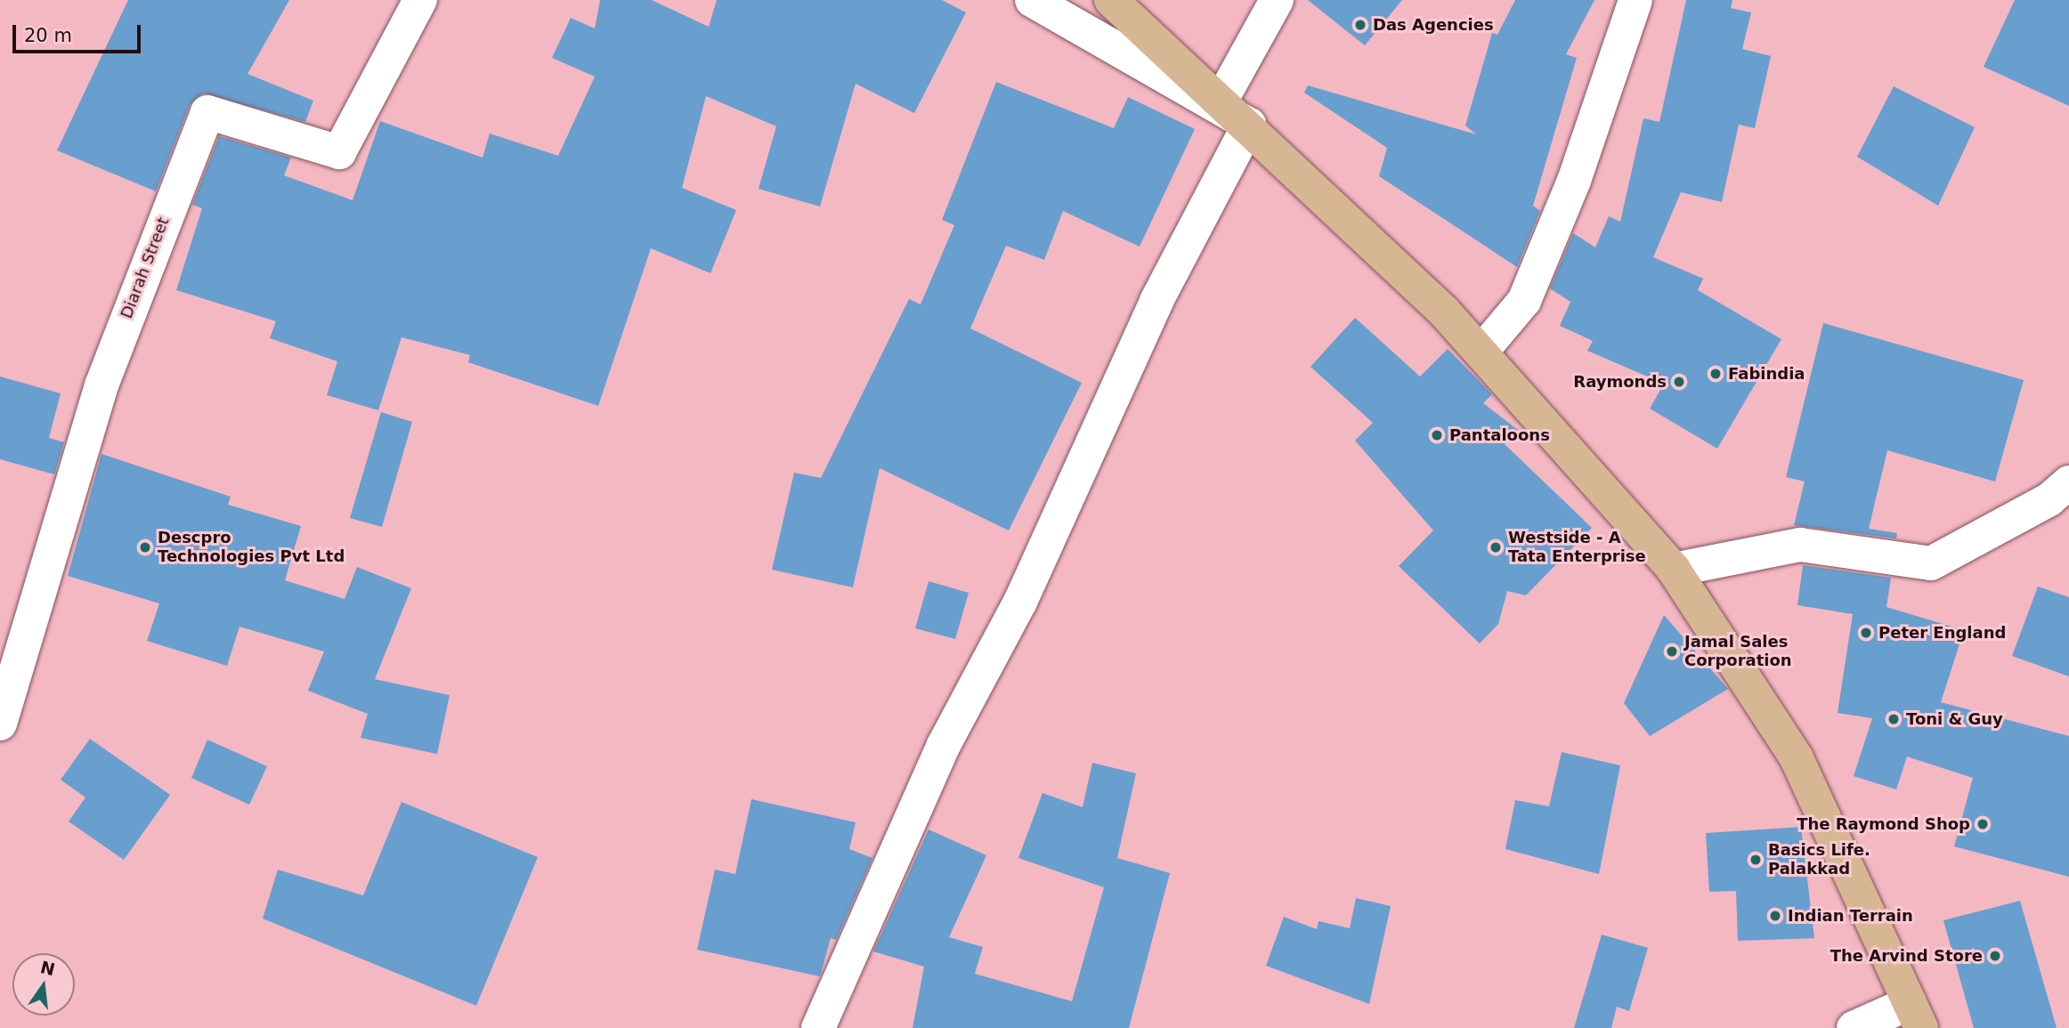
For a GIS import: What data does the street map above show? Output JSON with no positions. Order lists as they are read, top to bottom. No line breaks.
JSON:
{"streets":{"street":["Diarah Street"]},"places":["Das Agencies","Fabindia","Raymonds","Pantaloons","Descpro Technologies Pvt Ltd","Westside - A Tata Enterprise","Peter England","Jamal Sales Corporation","Toni & Guy","The Raymond Shop","Basics Life. Palakkad","Indian Terrain","The Arvind Store"],"scale_bar":"20 m","north":"top"}
